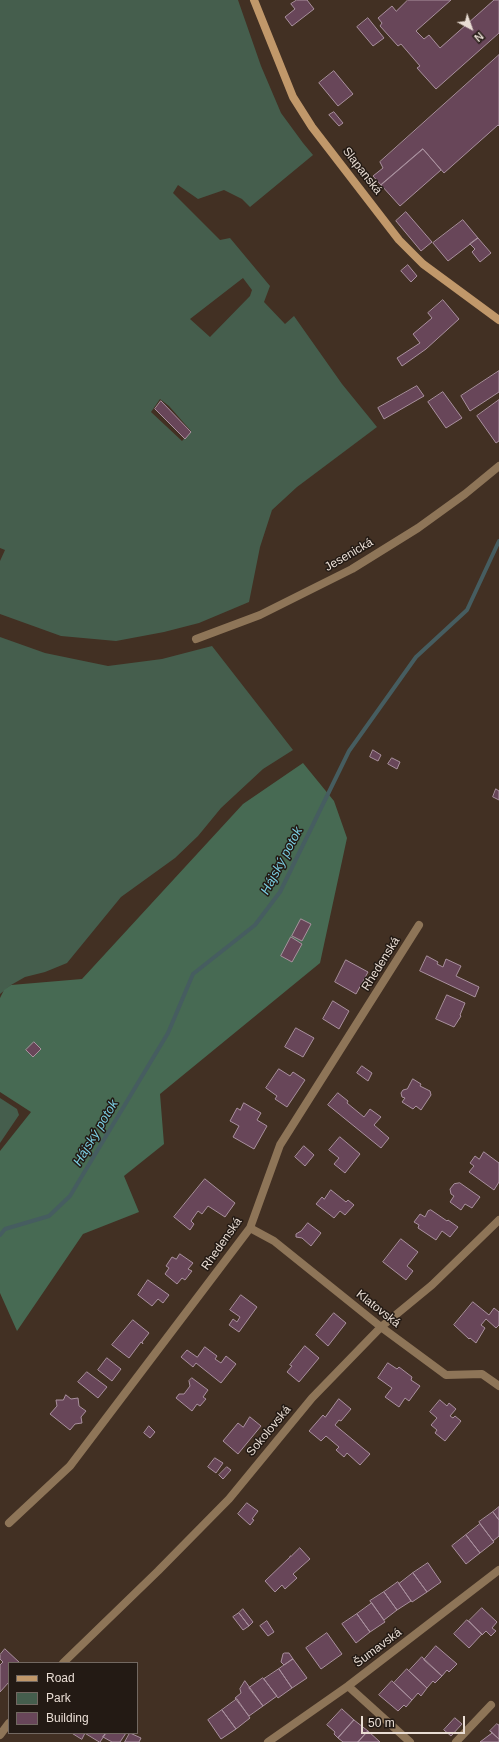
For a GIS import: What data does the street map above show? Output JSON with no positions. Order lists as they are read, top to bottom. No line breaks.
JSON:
{"streets":{"street":["Slapanská","Jesenická","Rhedenská","Klatovská","Sokolovská","Šumavská"]},"crossings":[["Rhedenská","Klatovská"],["Klatovská","Sokolovská"]],"water":["Hájský potok"],"legend":["Road","Park","Building"],"scale_bar":"50 m","north":"bottom right"}
